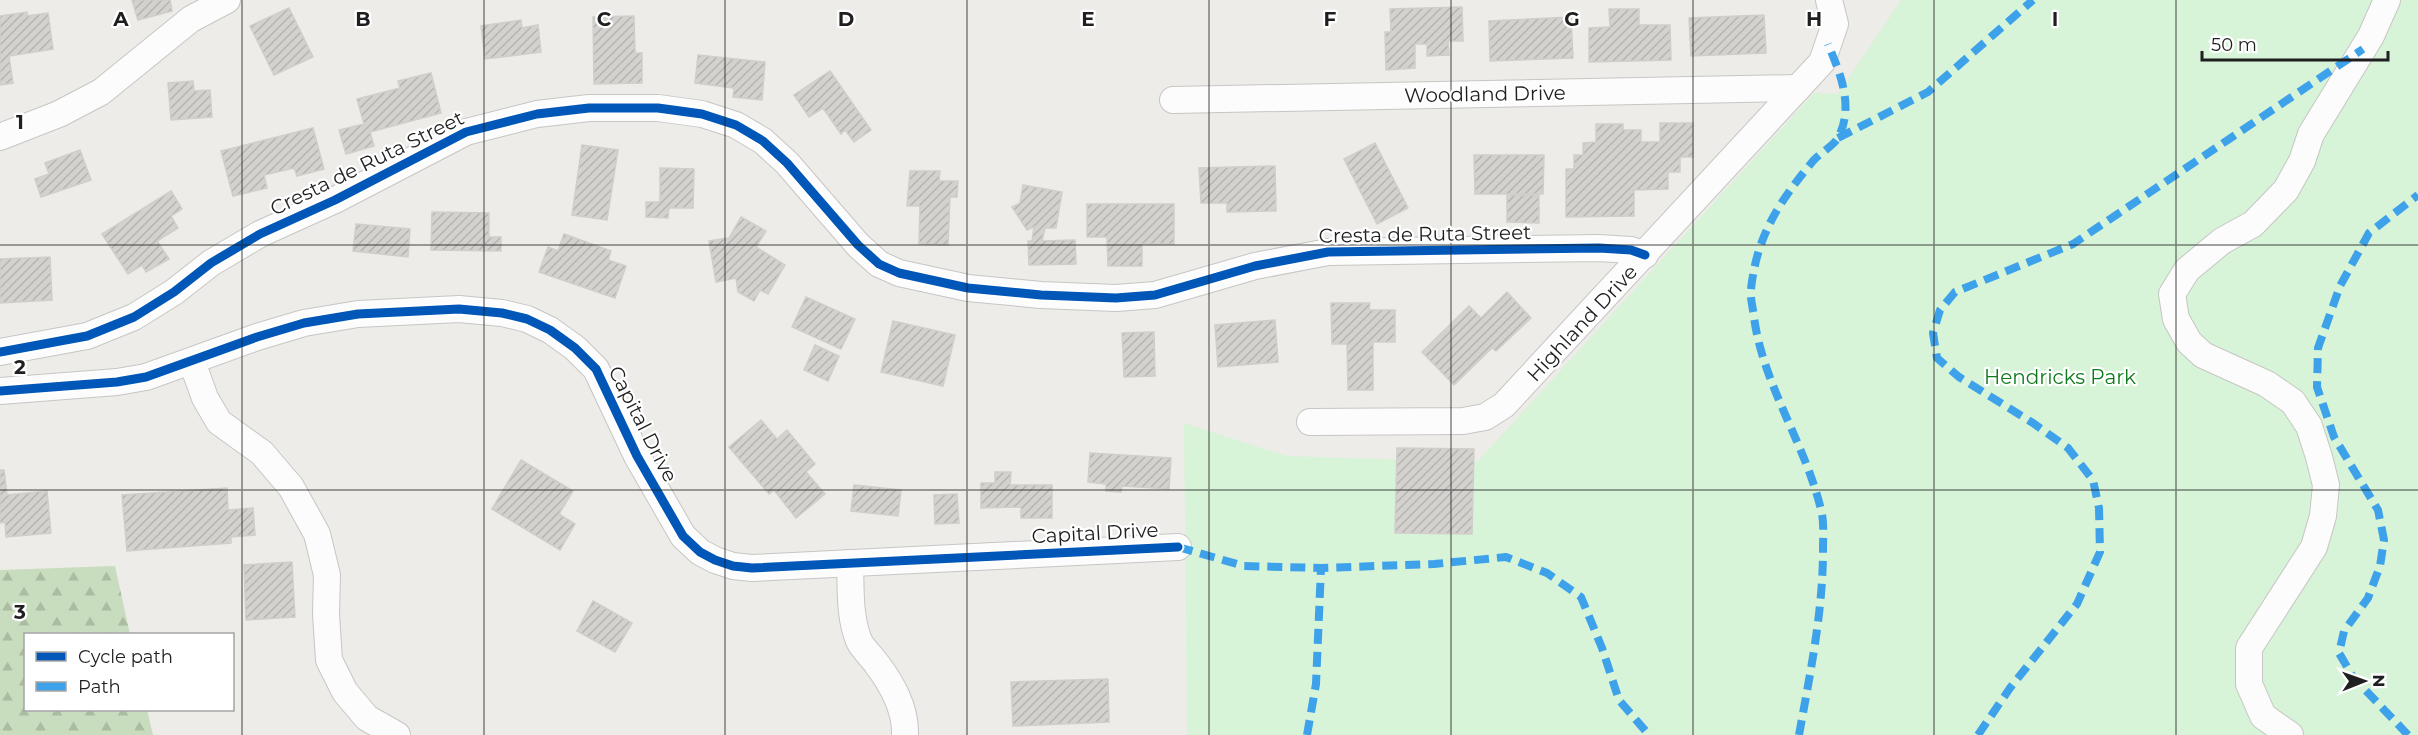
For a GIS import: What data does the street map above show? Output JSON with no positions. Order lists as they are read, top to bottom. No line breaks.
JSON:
{"streets":{"street":["Woodland Drive","Cresta de Ruta Street","Highland Drive","Capital Drive"]},"crossings":[["Woodland Drive","Highland Drive"],["Cresta de Ruta Street","Highland Drive"]],"parks":["Hendricks Park"],"legend":["Cycle path","Path"],"scale_bar":"50 m","north":"right","grid":{"columns":["A","B","C","D","E","F","G","H","I"],"rows":["1","2","3"]}}
